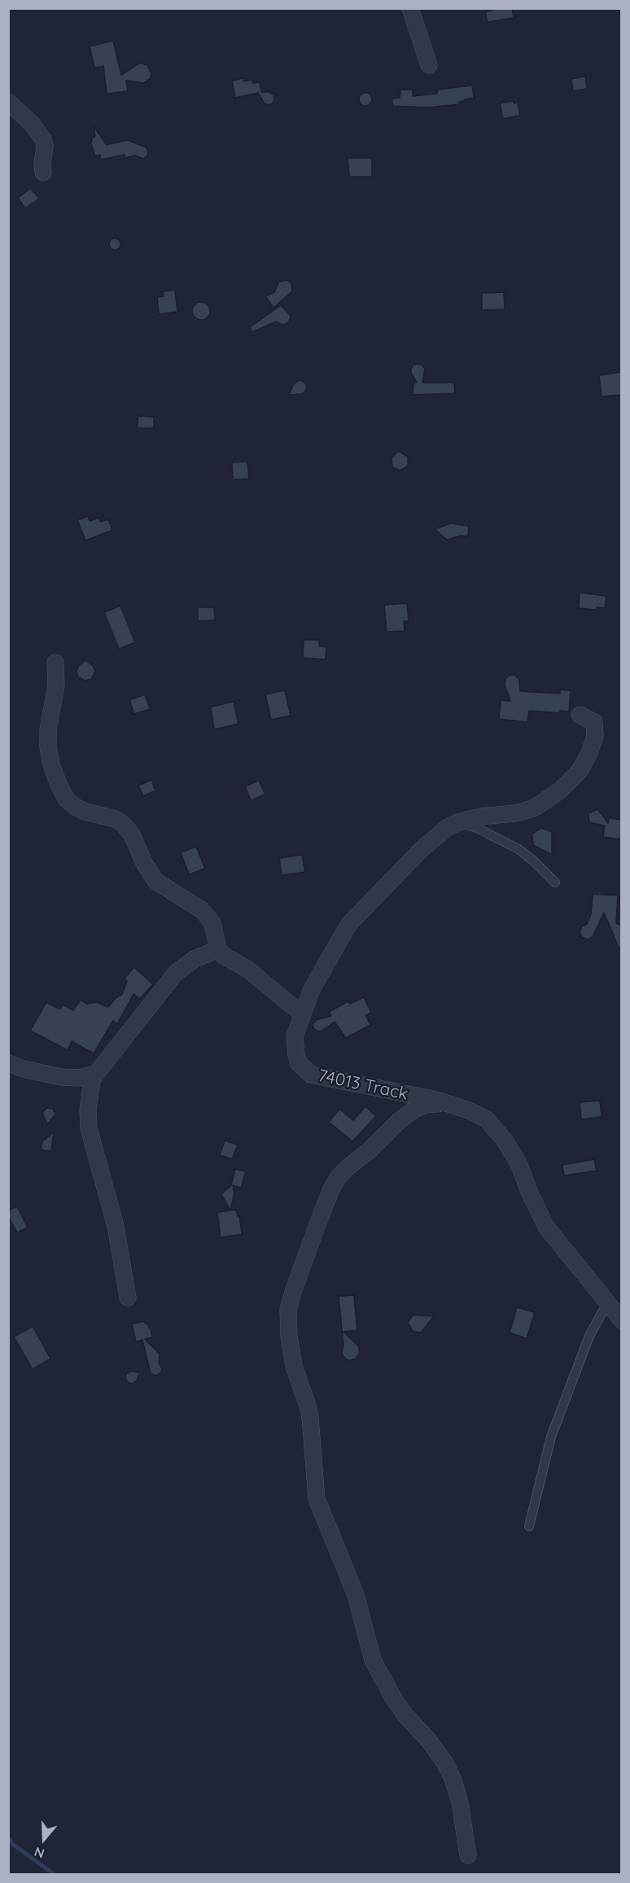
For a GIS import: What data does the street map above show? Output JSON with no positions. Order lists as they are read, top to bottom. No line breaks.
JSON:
{"streets":{"street":["74013 Track"]},"north":"bottom"}
